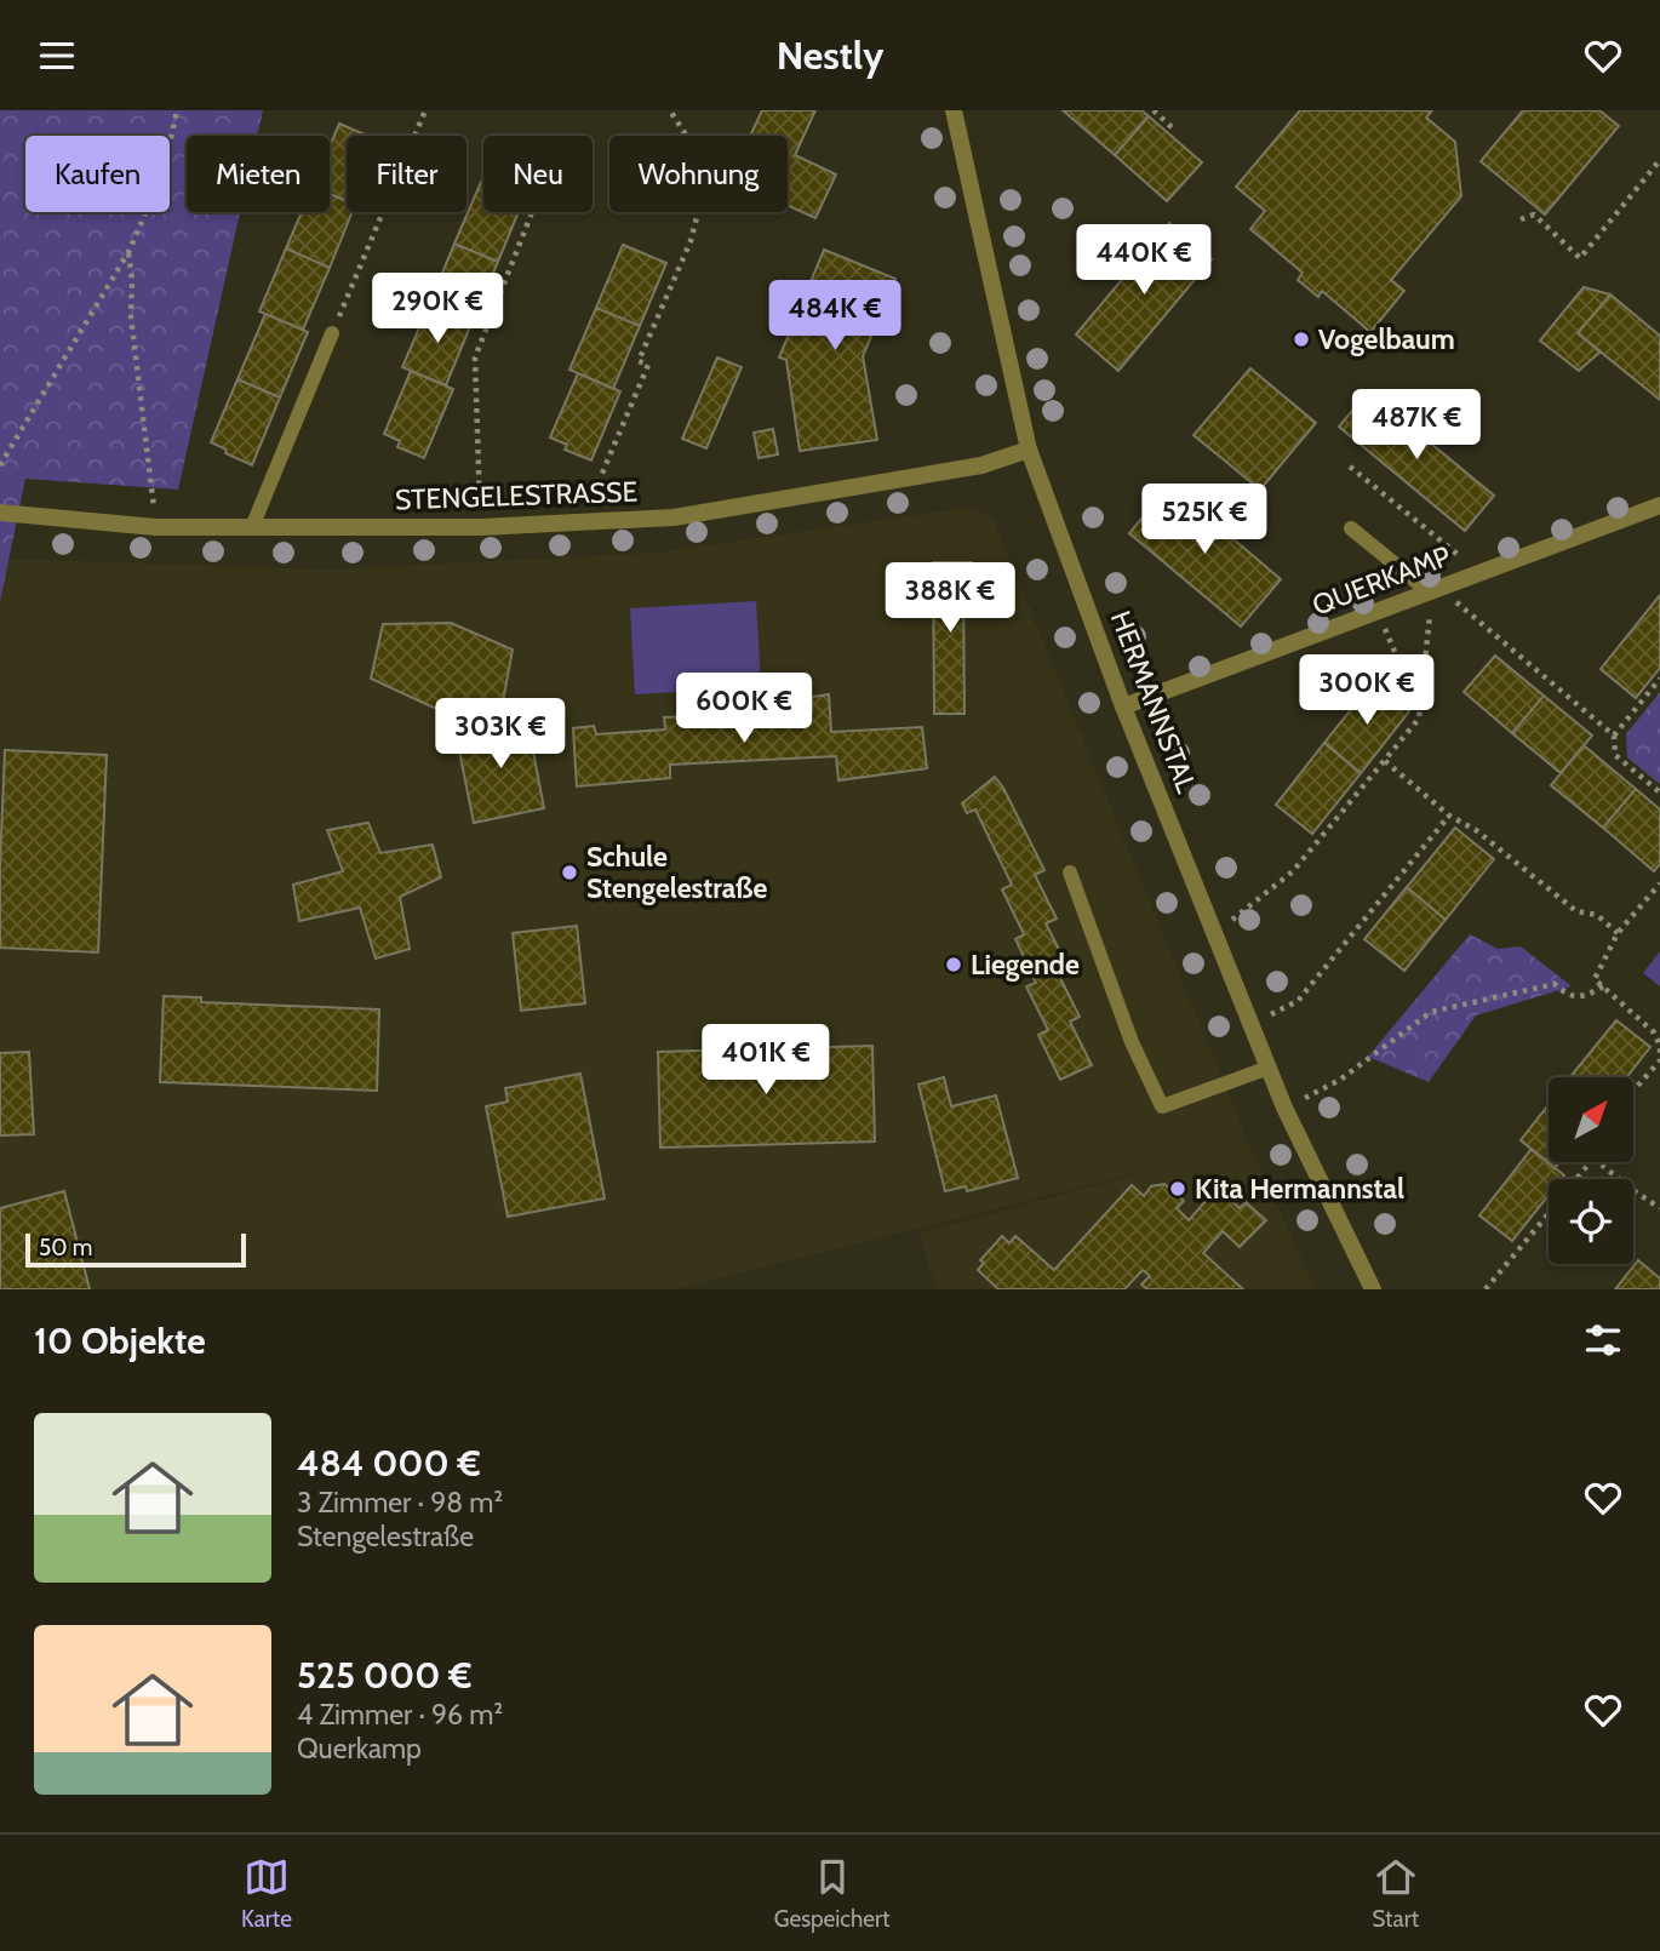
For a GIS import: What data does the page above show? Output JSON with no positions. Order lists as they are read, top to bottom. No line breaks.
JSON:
{"streets":{"street":["STENGELESTRASSE","QUERKAMP","HERMANNSTAL"]},"crossings":[["STENGELESTRASSE","HERMANNSTAL"],["QUERKAMP","HERMANNSTAL"]],"places":["Vogelbaum","Schule Stengelestraße","Liegende","Kita Hermannstal"],"scale_bar":"50 m","north":"top right","page":{"header":"Nestly","chip":["Kaufen","Mieten","Filter","Neu","Wohnung"],"price":["440K €","290K €","484K €","487K €","525K €","388K €","300K €","600K €","303K €","401K €"],"scale":"50 m","heading":"10 Objekte","list":[{"name":"484 000 €","note":"3 Zimmer · 98 m² · Stengelestraße"},{"name":"525 000 €","note":"4 Zimmer · 96 m² · Querkamp"}],"tabs":["Karte","Gespeichert","Start"]}}
